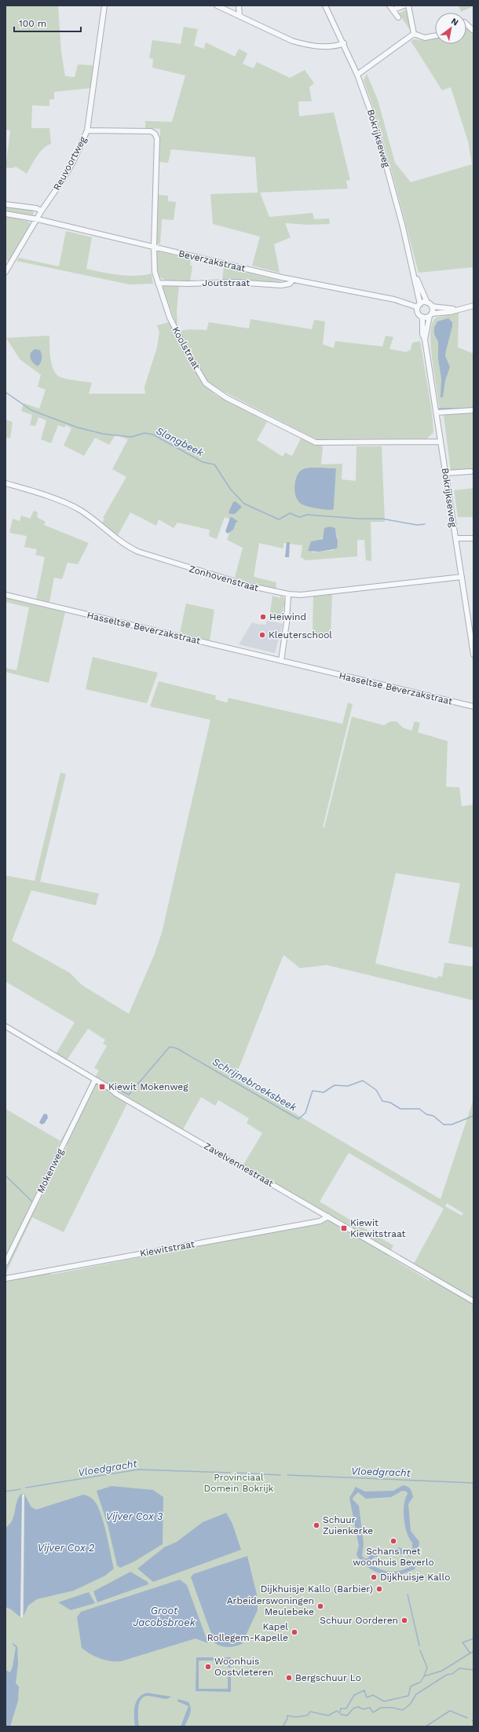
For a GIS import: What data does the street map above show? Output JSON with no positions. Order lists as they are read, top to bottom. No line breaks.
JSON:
{"streets":{"street":["Bokrijkseweg","Reuvoortweg","Beverzakstraat","Joutstraat","Koolstraat","Zonhovenstraat","Hasseltse Beverzakstraat","Zavelvennestraat","Mokenweg","Kiewitstraat"]},"crossings":[["Bokrijkseweg","Beverzakstraat"],["Bokrijkseweg","Koolstraat"],["Bokrijkseweg","Zonhovenstraat"],["Reuvoortweg","Beverzakstraat"],["Reuvoortweg","Koolstraat"],["Beverzakstraat","Joutstraat"],["Beverzakstraat","Koolstraat"],["Joutstraat","Koolstraat"],["Zavelvennestraat","Mokenweg"],["Zavelvennestraat","Kiewitstraat"]],"water":["Slangbeek","Schrijnebroeksbeek","Vloedgracht","Vijver Cox 3","Vijver Cox 2","Groot Jacobsbroek"],"parks":["Provinciaal Domein Bokrijk"],"places":{"other":["Heiwind","Kleuterschool","Schuur Zuienkerke","Schans met woonhuis Beverlo","Dijkhuisje Kallo","Dijkhuisje Kallo (Barbier)","Arbeiderswoningen Meulebeke","Schuur Oorderen","Kapel Rollegem-Kapelle","Woonhuis Oostvleteren","Bergschuur Lo"],"transit":["Kiewit Mokenweg","Kiewit Kiewitstraat"]},"scale_bar":"100 m","north":"top right"}
